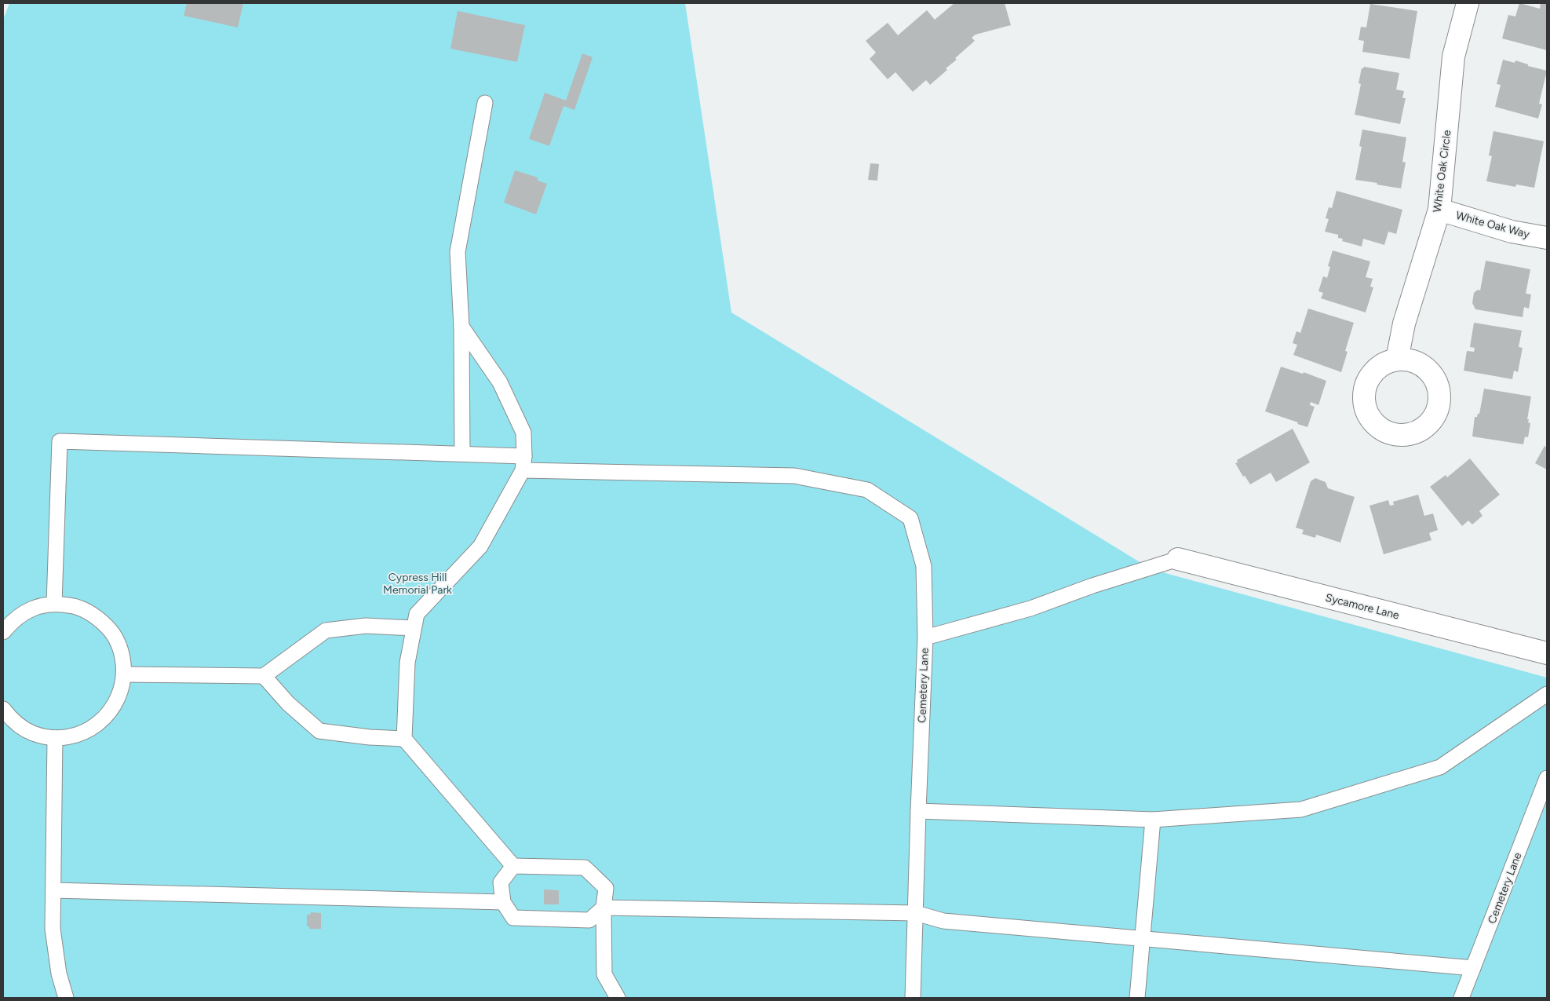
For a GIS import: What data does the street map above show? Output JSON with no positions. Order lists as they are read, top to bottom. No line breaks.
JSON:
{"streets":{"street":["White Oak Circle","White Oak Way","Sycamore Lane"],"lane":["Cemetery Lane"]},"crossings":[["White Oak Circle","White Oak Way"],["Sycamore Lane","Cemetery Lane"]],"parks":["Cypress Hill Memorial Park"]}
